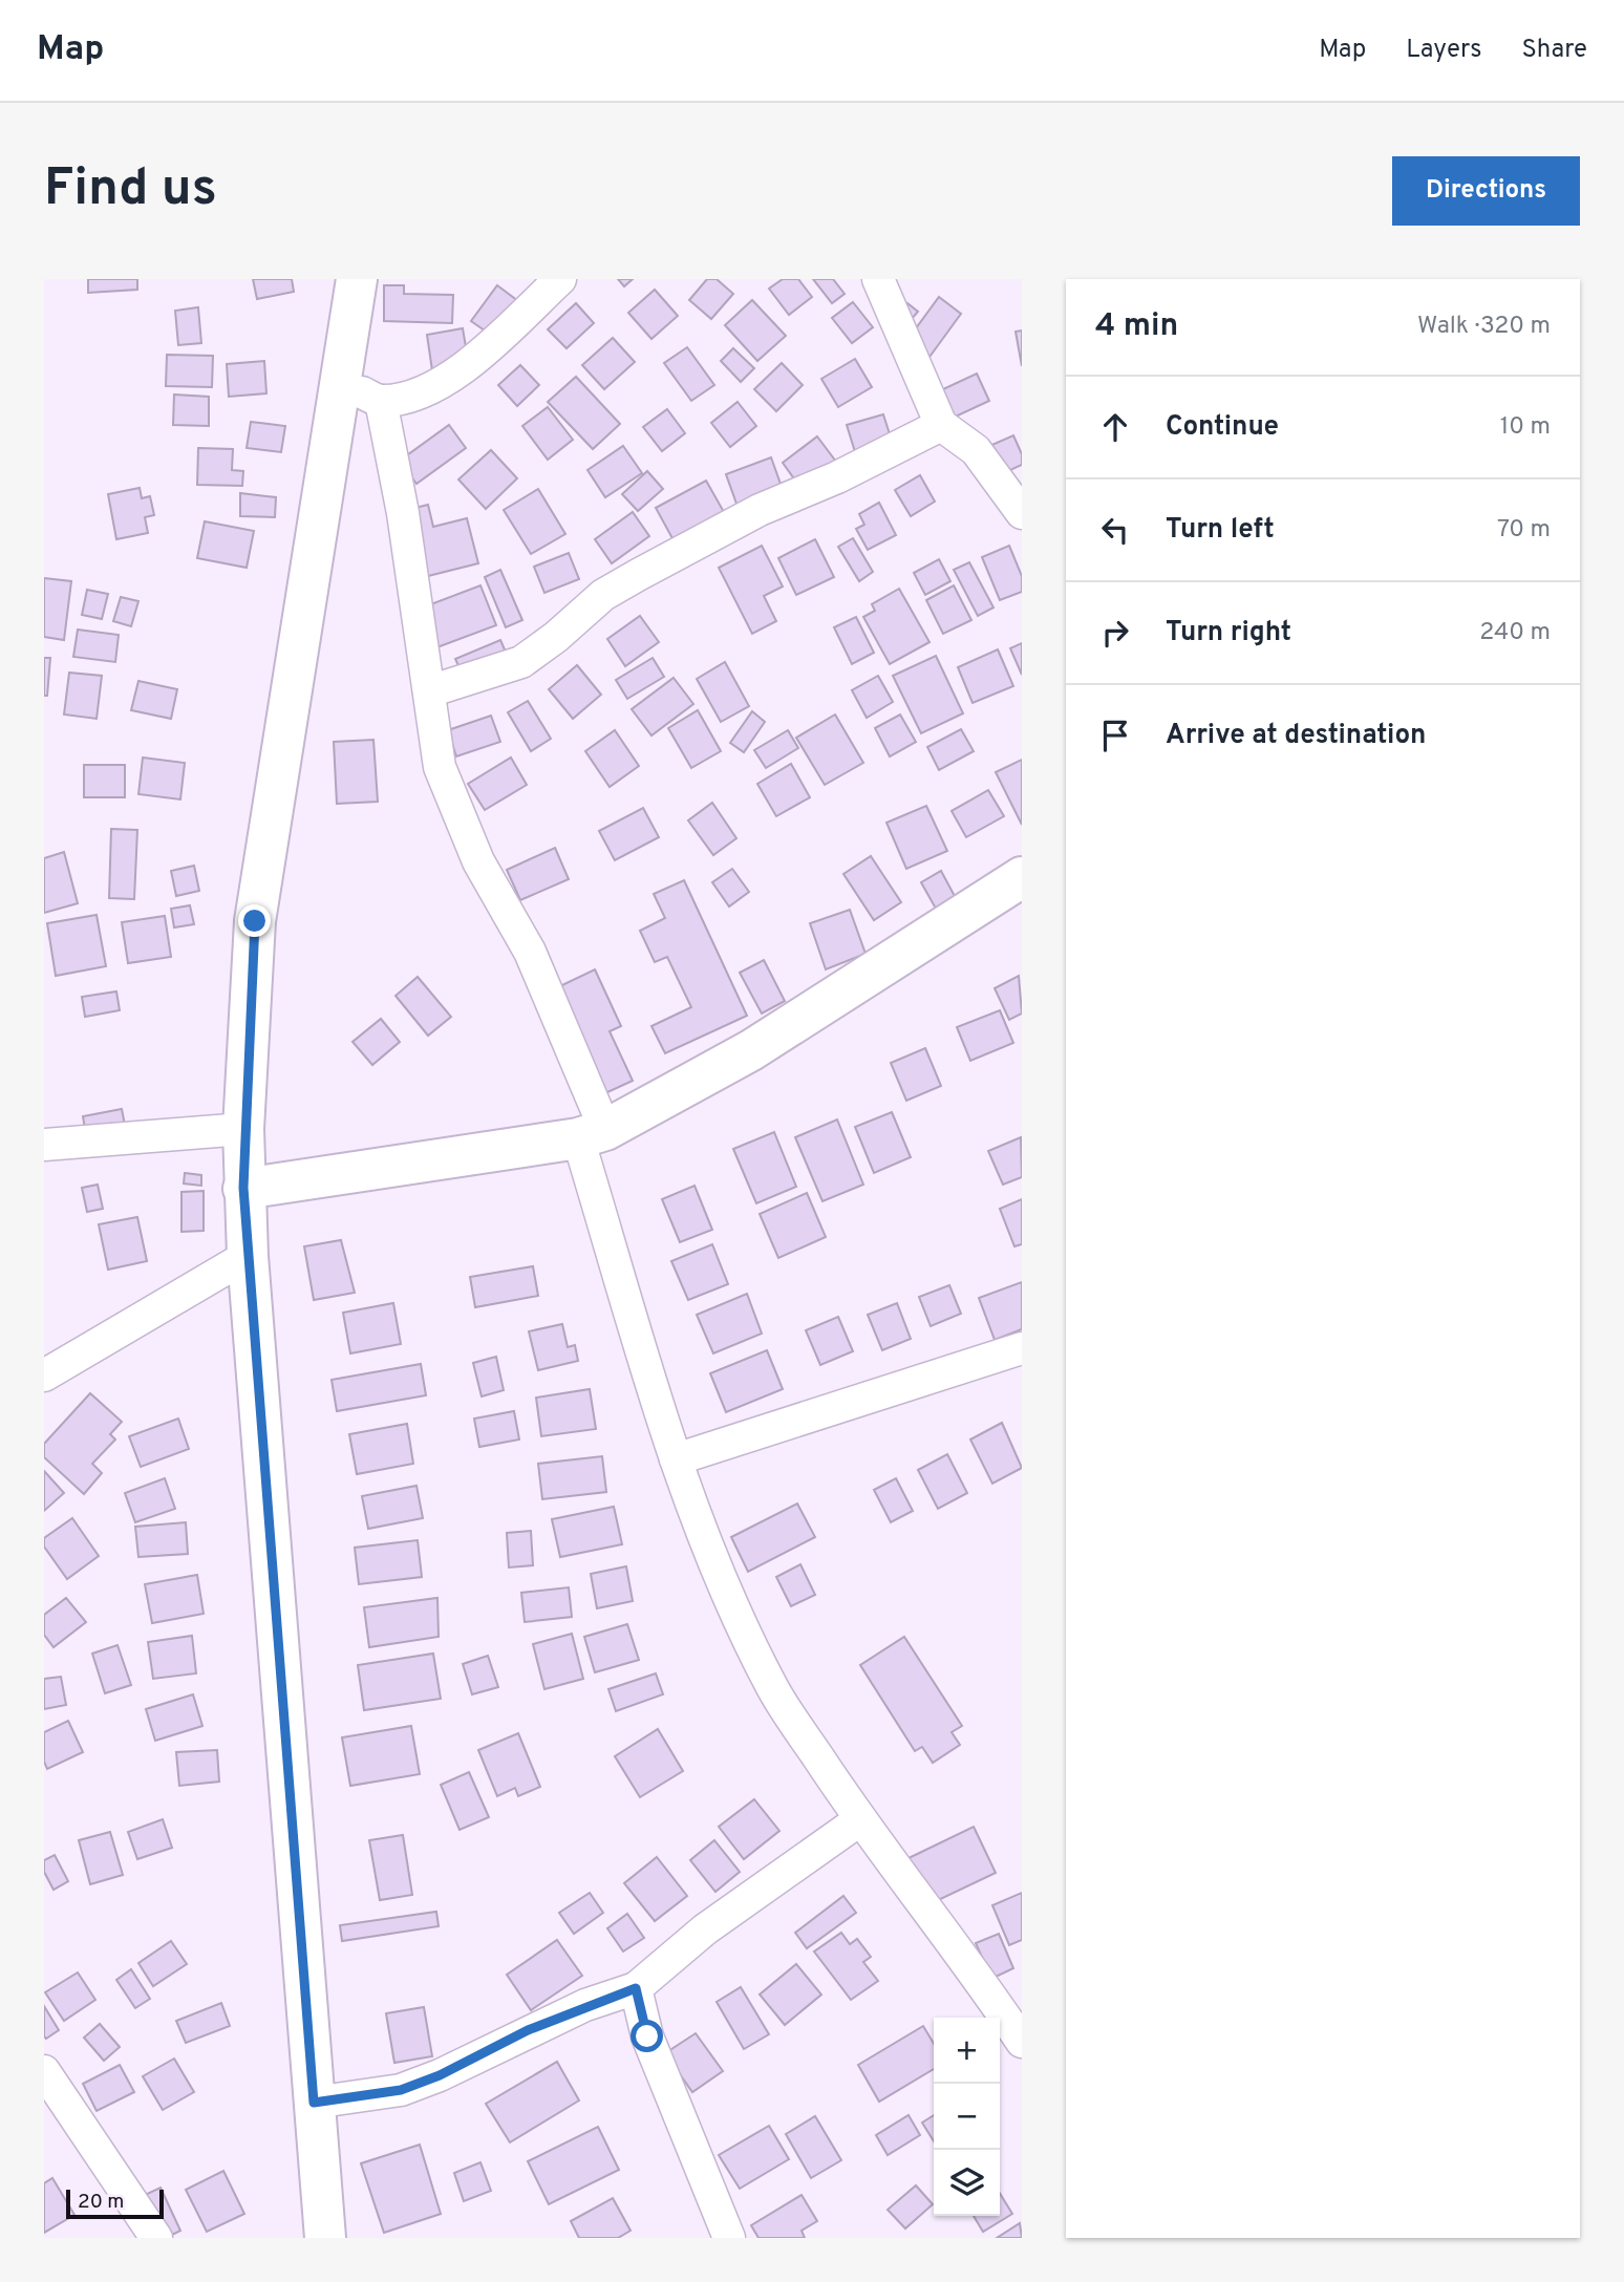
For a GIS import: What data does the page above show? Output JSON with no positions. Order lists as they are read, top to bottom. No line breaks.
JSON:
{"scale_bar":"20 m","page":{"header":"Map","nav":["Map","Layers","Share"],"buttons":"Directions","title":"Find us","heading":["4 min","Walk · 320 m"],"list":[["Continue","10 m"],["Turn left","70 m"],["Turn right","240 m"],"Arrive at destination"],"map_buttons":["+","−"],"scale":"20 m"}}
